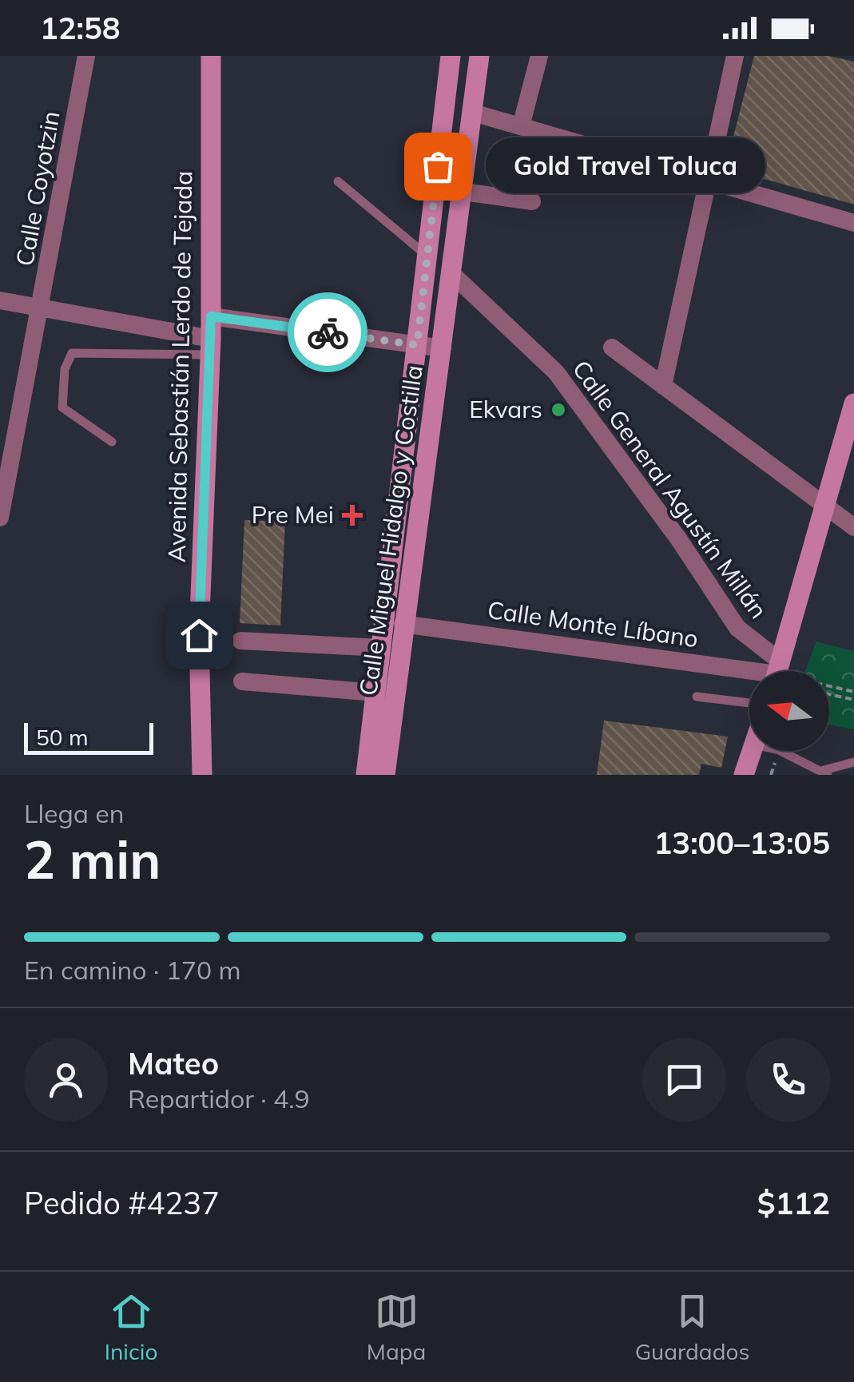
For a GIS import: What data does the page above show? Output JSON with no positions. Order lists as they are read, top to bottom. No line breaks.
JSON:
{"streets":{"main road":["Avenida Sebastián Lerdo de Tejada","Calle Miguel Hidalgo y Costilla"],"street":["Calle Coyotzin","Calle General Agustín Millán","Calle Monte Líbano"]},"crossings":[["Calle General Agustín Millán","Calle Miguel Hidalgo y Costilla"],["Calle Miguel Hidalgo y Costilla","Calle Monte Líbano"]],"places":{"other":["Gold Travel Toluca","Ekvars"],"health":["Pre Mei"]},"scale_bar":"50 m","north":"left","page":{"status":"12:58","bubble":"Gold Travel Toluca","scale":"50 m","heading":["2 min","Llega en","13:00–13:05"],"panel":["Mateo","Repartidor · 4.9","Pedido #4237","$112"],"bar":"En camino · 170 m","tabs":["Inicio","Mapa","Guardados"]}}
